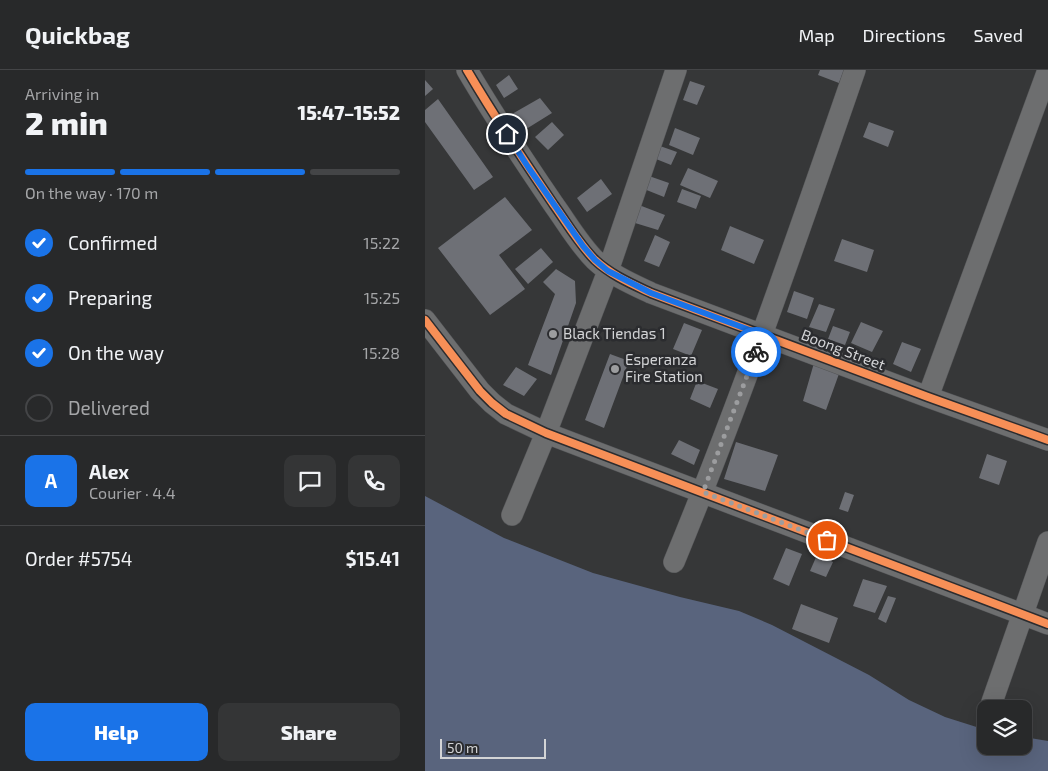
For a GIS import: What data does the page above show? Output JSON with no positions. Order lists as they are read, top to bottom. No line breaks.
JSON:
{"streets":{"street":["Boong Street"]},"places":["Black Tiendas 1","Esperanza Fire Station"],"scale_bar":"50 m","page":{"header":"Quickbag","nav":["Map","Directions","Saved"],"heading":["2 min","Arriving in","15:47–15:52"],"panel":["Alex","Courier · 4.4","Order #5754","$15.41"],"bar":"On the way · 170 m","list":[["Confirmed","15:22"],["Preparing","15:25"],["On the way","15:28"],"Delivered"],"round":"A","buttons":["Help","Share"],"scale":"50 m"}}
